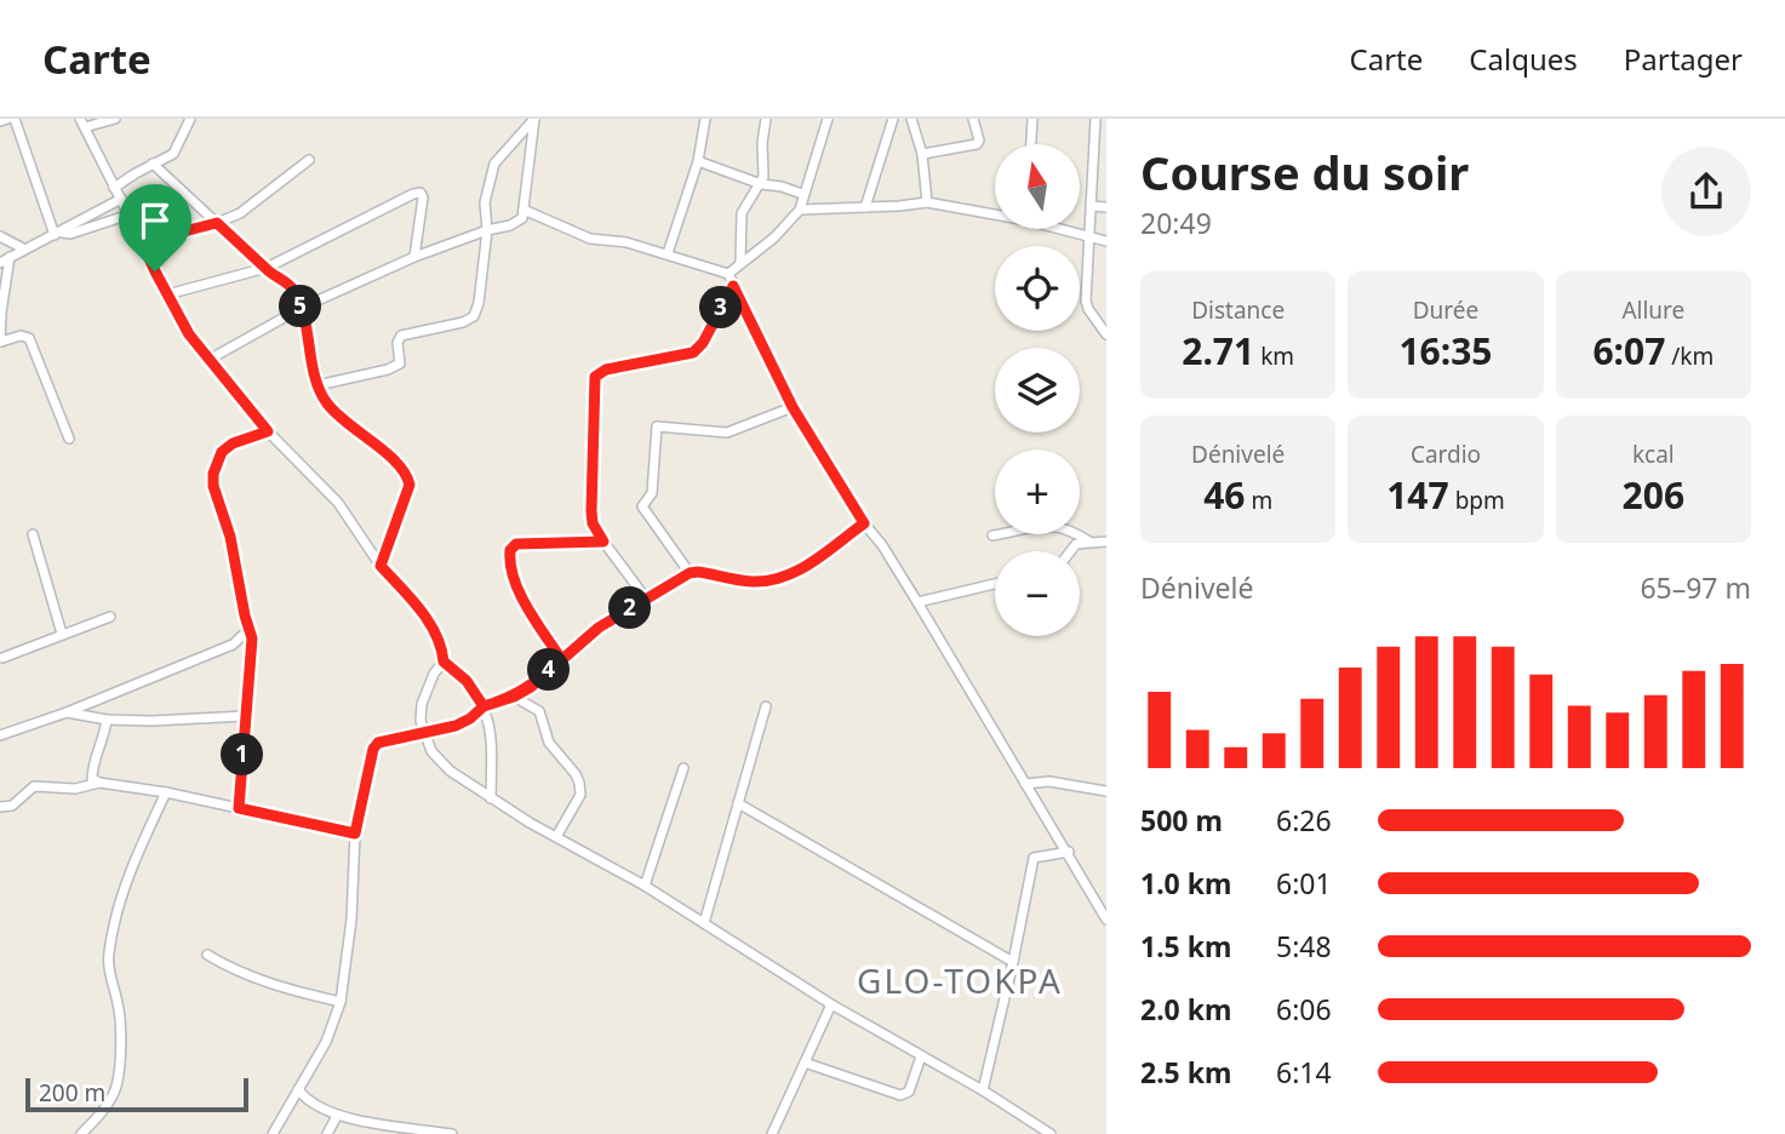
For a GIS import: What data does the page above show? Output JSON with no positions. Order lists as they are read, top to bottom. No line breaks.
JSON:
{"districts":["GLO-TOKPA"],"scale_bar":"200 m","north":"top","page":{"header":"Carte","nav":["Carte","Calques","Partager"],"heading":["Course du soir","20:49"],"map_buttons":["+","−"],"stats":[["Distance","2.71 km"],["Durée","16:35"],["Allure","6:07 /km"],["Dénivelé","46 m"],["Cardio","147 bpm"],["kcal","206"]],"pins":["5","3","2","4","1"],"chart":["Dénivelé","65–97 m"],"list":[{"name":"500 m","note":"6:26"},{"name":"1.0 km","note":"6:01"},{"name":"1.5 km","note":"5:48"},{"name":"2.0 km","note":"6:06"},{"name":"2.5 km","note":"6:14"}],"scale":"200 m"}}
